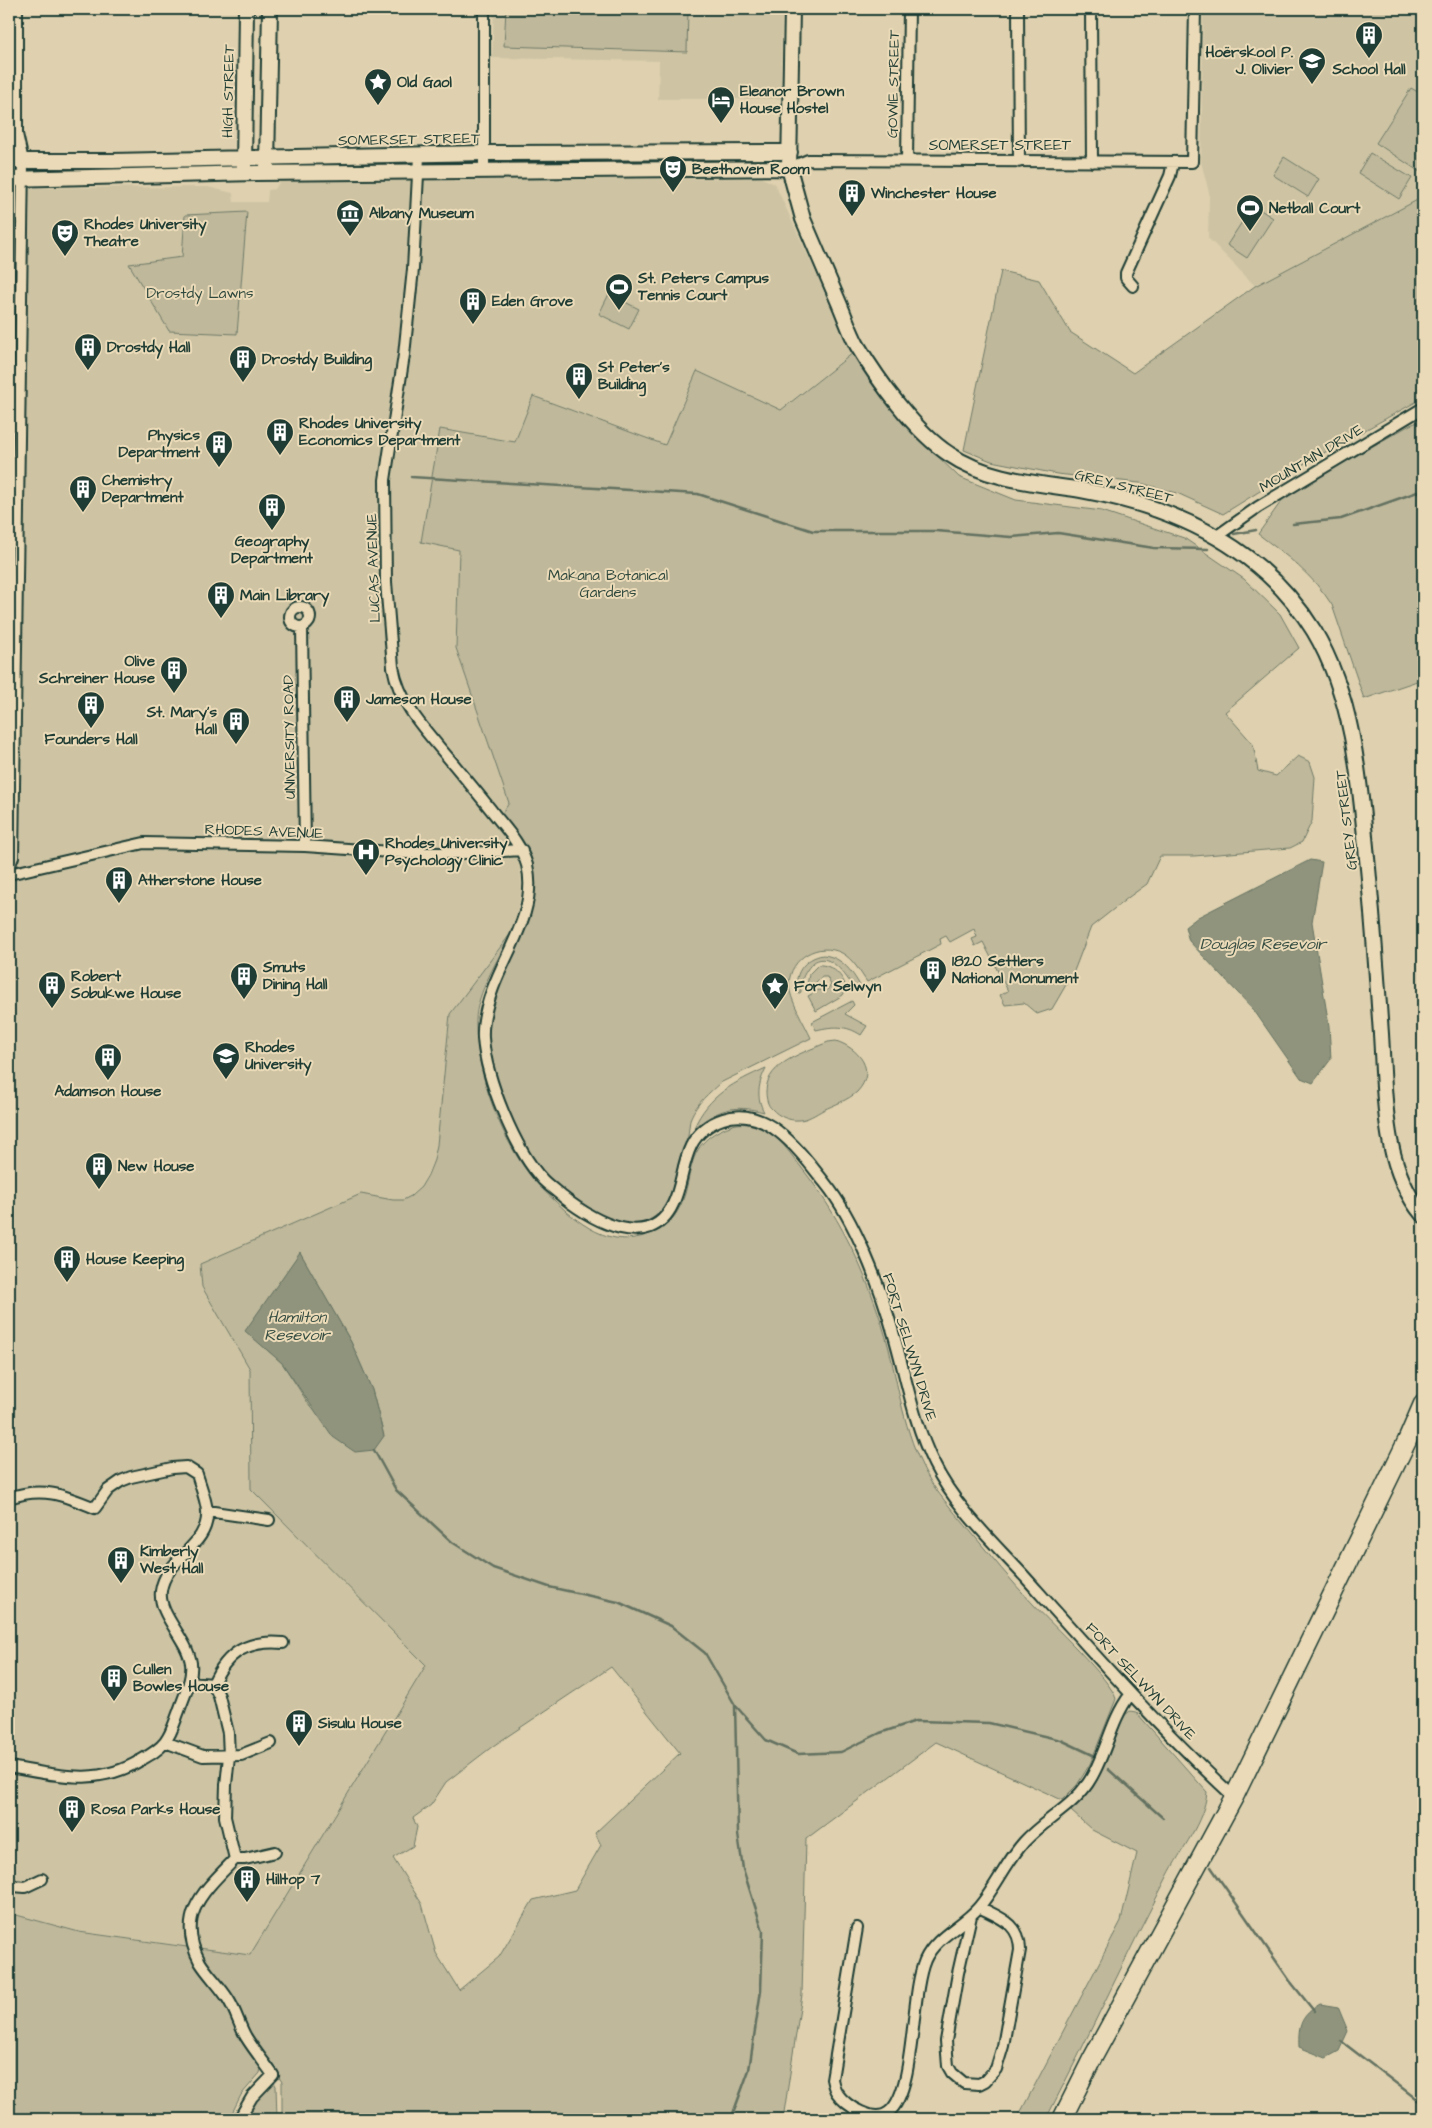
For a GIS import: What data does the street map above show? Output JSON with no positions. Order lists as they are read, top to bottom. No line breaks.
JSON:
{"streets":{"main road":["HIGH STREET","SOMERSET STREET","GREY STREET"],"street":["GOWIE STREET","MOUNTAIN DRIVE","LUCAS AVENUE","UNIVERSITY ROAD","RHODES AVENUE","FORT SELWYN DRIVE"]},"crossings":[["GOWIE STREET","SOMERSET STREET"],["HIGH STREET","SOMERSET STREET"],["SOMERSET STREET","GREY STREET"],["SOMERSET STREET","LUCAS AVENUE"],["MOUNTAIN DRIVE","GREY STREET"],["LUCAS AVENUE","RHODES AVENUE"],["LUCAS AVENUE","FORT SELWYN DRIVE"],["UNIVERSITY ROAD","RHODES AVENUE"]],"water":["Douglas Resevoir","Hamilton Resevoir"],"parks":["Drostdy Lawns","Makana Botanical Gardens"],"places":{"building":["School Hall","Winchester House","Eden Grove","Drostdy Hall","Drostdy Building","St Peter's Building","Rhodes University Economics Department","Physics Department","Chemistry Department","Geography Department","Main Library","Olive Schreiner House","Jameson House","Founders Hall","St. Mary's Hall","Atherstone House","1820 Settlers National Monument","Smuts Dining Hall","Robert Sobukwe House","Adamson House","New House","House Keeping","Kimberly West Hall","Cullen Bowles House","Sisulu House","Rosa Parks House","Hilltop 7"],"school or university":["Hoërskool P. J. Olivier","Rhodes University"],"place":["Old Gaol","Fort Selwyn"],"hotel":["Eleanor Brown House Hostel"],"theatre":["Beethoven Room","Rhodes University Theatre"],"sports":["Netball Court","St. Peters Campus Tennis Court"],"museum":["Albany Museum"],"hospital":["Rhodes University Psychology Clinic"]}}
